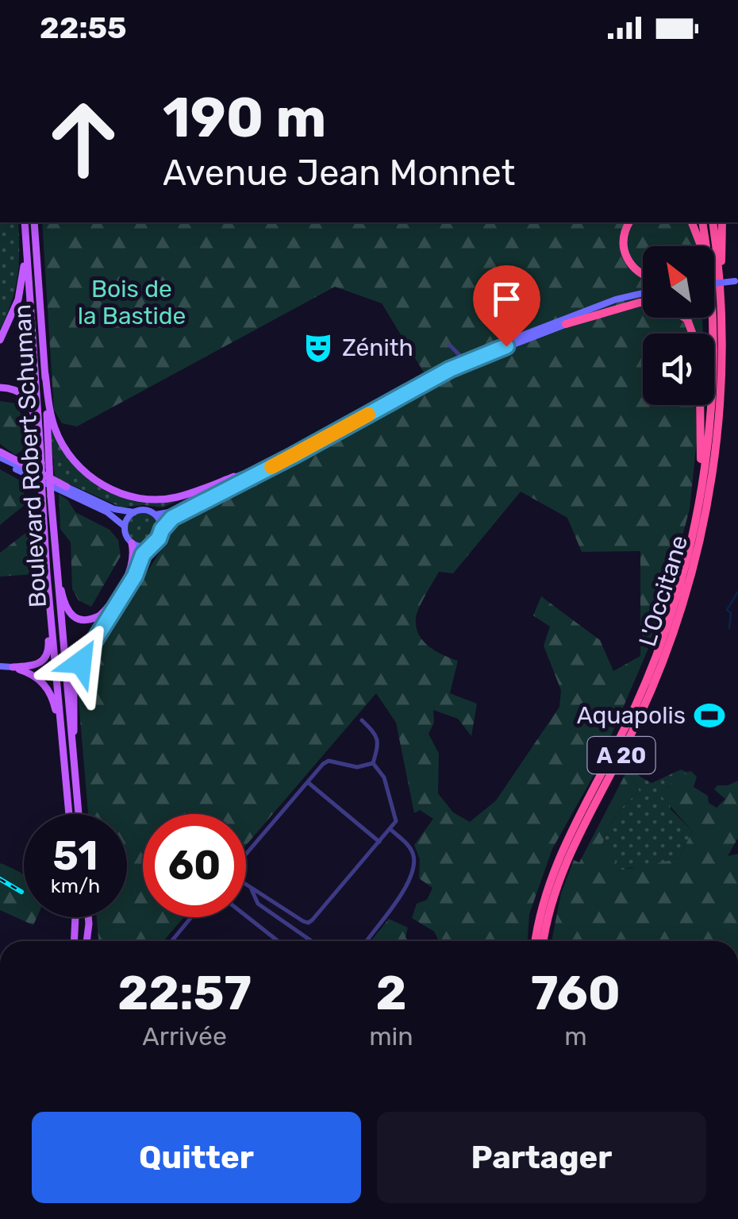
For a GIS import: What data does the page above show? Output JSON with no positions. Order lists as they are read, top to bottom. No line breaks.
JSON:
{"streets":{"highway":["L'Occitane","A 20"],"main road":["Boulevard Robert Schuman"]},"parks":["Bois de la Bastide"],"places":{"theatre":["Zénith"],"sports":["Aquapolis"]},"north":"top left","page":{"status":"22:55","turn":["190 m","Avenue Jean Monnet"],"speed":"51 km/h","limit":"60","eta":["22:57","Arrivée","2","min","760","m"],"buttons":["Quitter","Partager"]}}
